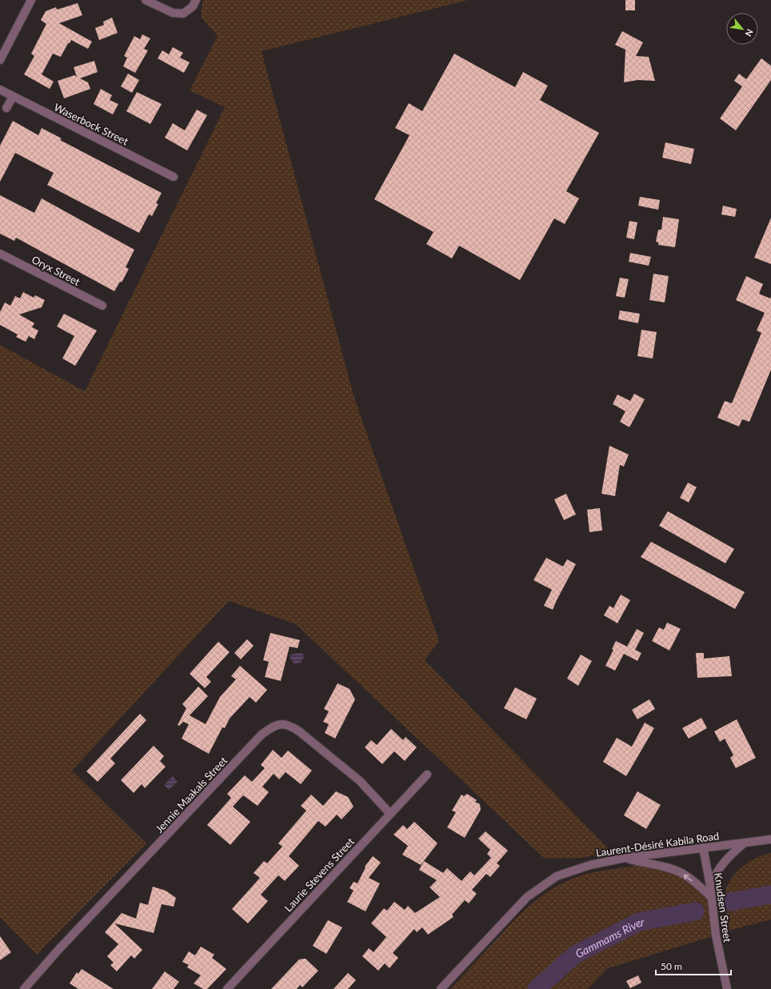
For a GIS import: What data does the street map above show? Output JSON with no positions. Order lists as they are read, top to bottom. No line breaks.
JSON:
{"streets":{"street":["Waserbock Street","Oryx Street","Jennie Maakals Street","Laurent-Désiré Kabila Road","Laurie Stevens Street","Knudsen Street"]},"crossings":[["Jennie Maakals Street","Laurie Stevens Street"],["Laurent-Désiré Kabila Road","Knudsen Street"]],"water":["Gammams River"],"scale_bar":"50 m","north":"bottom right"}
